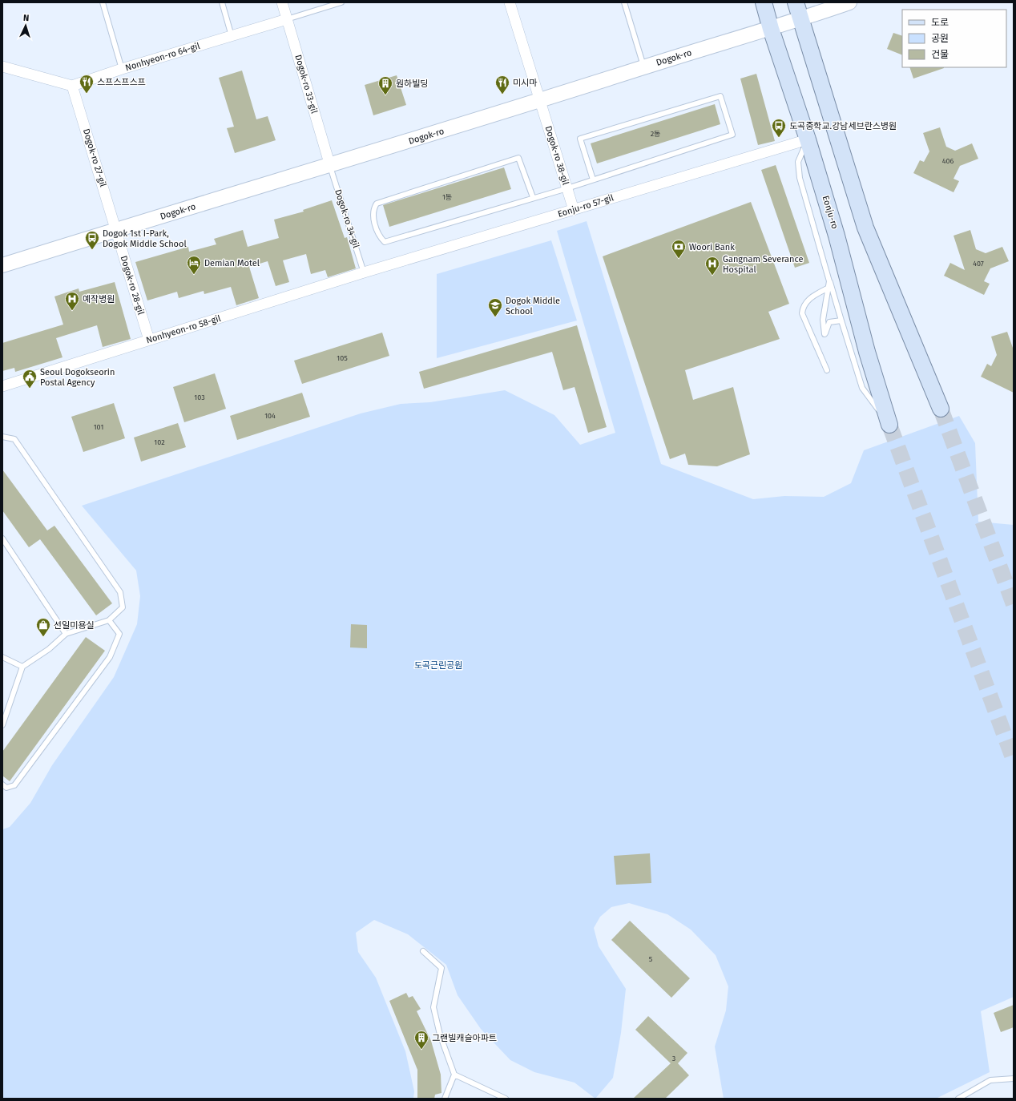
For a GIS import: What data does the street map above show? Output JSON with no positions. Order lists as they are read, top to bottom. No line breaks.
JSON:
{"streets":{"main road":["Dogok-ro","Eonju-ro"],"street":["Nonhyeon-ro 64-gil","Dogok-ro 33-gil","Dogok-ro 38-gil","Dogok-ro 27-gil","Eonju-ro 57-gil","Dogok-ro 28-gil","Nonhyeon-ro 58-gil"],"lane":["Dogok-ro 34-gil"]},"crossings":[["Nonhyeon-ro 64-gil","Dogok-ro 33-gil"],["Nonhyeon-ro 64-gil","Dogok-ro 27-gil"],["Dogok-ro","Dogok-ro 33-gil"],["Dogok-ro","Dogok-ro 38-gil"],["Dogok-ro","Dogok-ro 27-gil"],["Dogok-ro","Eonju-ro"],["Dogok-ro","Dogok-ro 34-gil"],["Dogok-ro","Dogok-ro 28-gil"],["Dogok-ro 33-gil","Dogok-ro 34-gil"],["Dogok-ro 38-gil","Eonju-ro 57-gil"],["Dogok-ro 27-gil","Dogok-ro 28-gil"],["Eonju-ro 57-gil","Eonju-ro"],["Eonju-ro 57-gil","Dogok-ro 34-gil"],["Eonju-ro 57-gil","Nonhyeon-ro 58-gil"],["Dogok-ro 34-gil","Nonhyeon-ro 58-gil"],["Dogok-ro 28-gil","Nonhyeon-ro 58-gil"]],"parks":["도곡근린공원"],"places":{"restaurant":["스프스프스프","미시마"],"building":["원하빌딩","그랜빌캐슬아파트"],"bus stop":["도곡중학교.강남세브란스병원","Dogok 1st I-Park, Dogok Middle School"],"bank":["Woori Bank"],"hotel":["Demian Motel"],"hospital":["Gangnam Severance Hospital","예작병원"],"school or university":["Dogok Middle School"],"public building":["Seoul Dogokseorin Postal Agency"],"shop":["선일미용실"]},"house_numbers":["2동","406","1동","407","105","103","104","101","102","5","3"],"legend":["도로","공원","건물"],"north":"top"}
